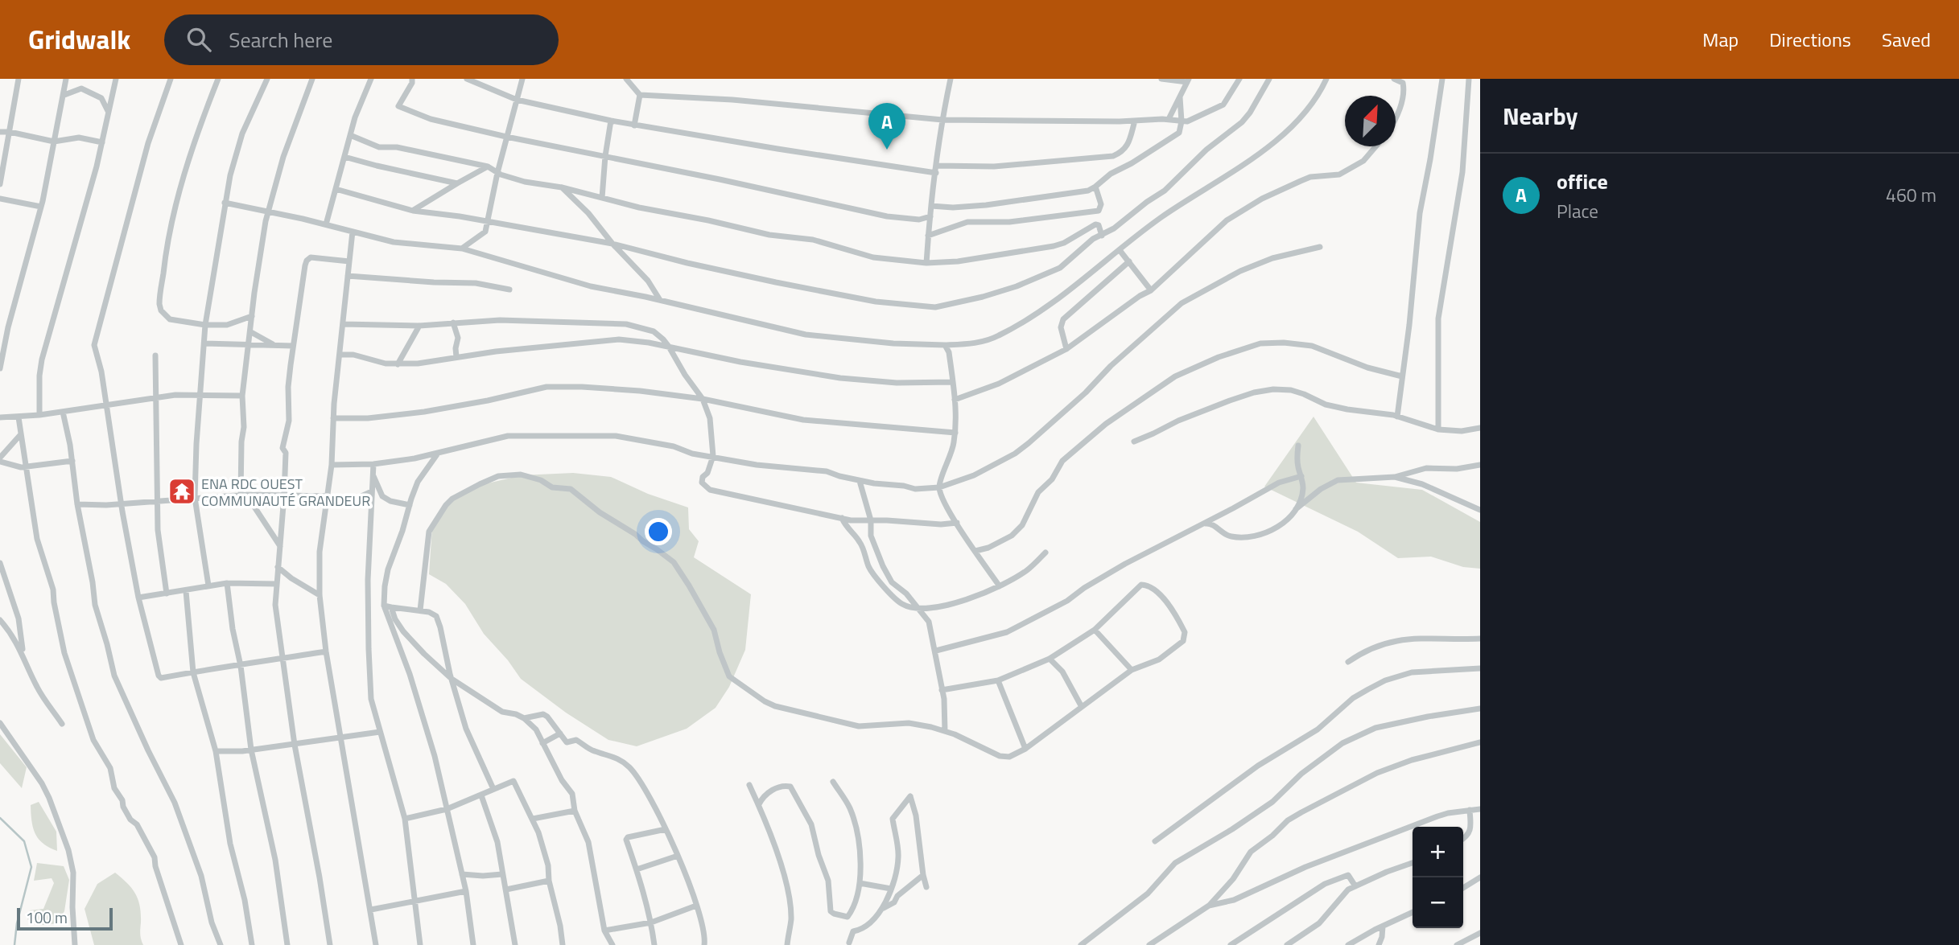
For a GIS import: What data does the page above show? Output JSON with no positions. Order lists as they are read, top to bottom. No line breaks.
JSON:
{"places":{"temple":["ENA RDC OUEST COMMUNAUTÉ GRANDEUR"]},"scale_bar":"100 m","north":"top right","page":{"header":"Gridwalk","search":"Search here","nav":["Map","Directions","Saved"],"heading":"Nearby","pins":"A","list":[{"mark":"A","name":"office","note":"Place","value":"460 m"}],"map_buttons":["+","−"],"scale":"100 m"}}
